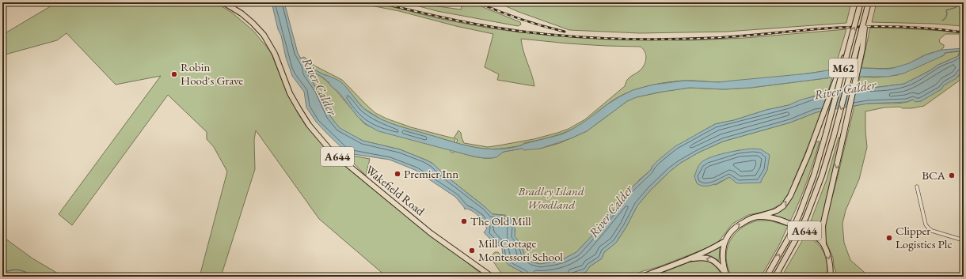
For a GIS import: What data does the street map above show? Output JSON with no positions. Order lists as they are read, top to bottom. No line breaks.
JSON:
{"streets":{"highway":["M62","A644","Wakefield Road"]},"water":["River Calder"],"parks":["Bradley Island Woodland"],"places":["Robin Hood's Grave","Premier Inn","BCA","The Old Mill","Clipper Logistics Plc","Mill Cottage Montessori School"]}
